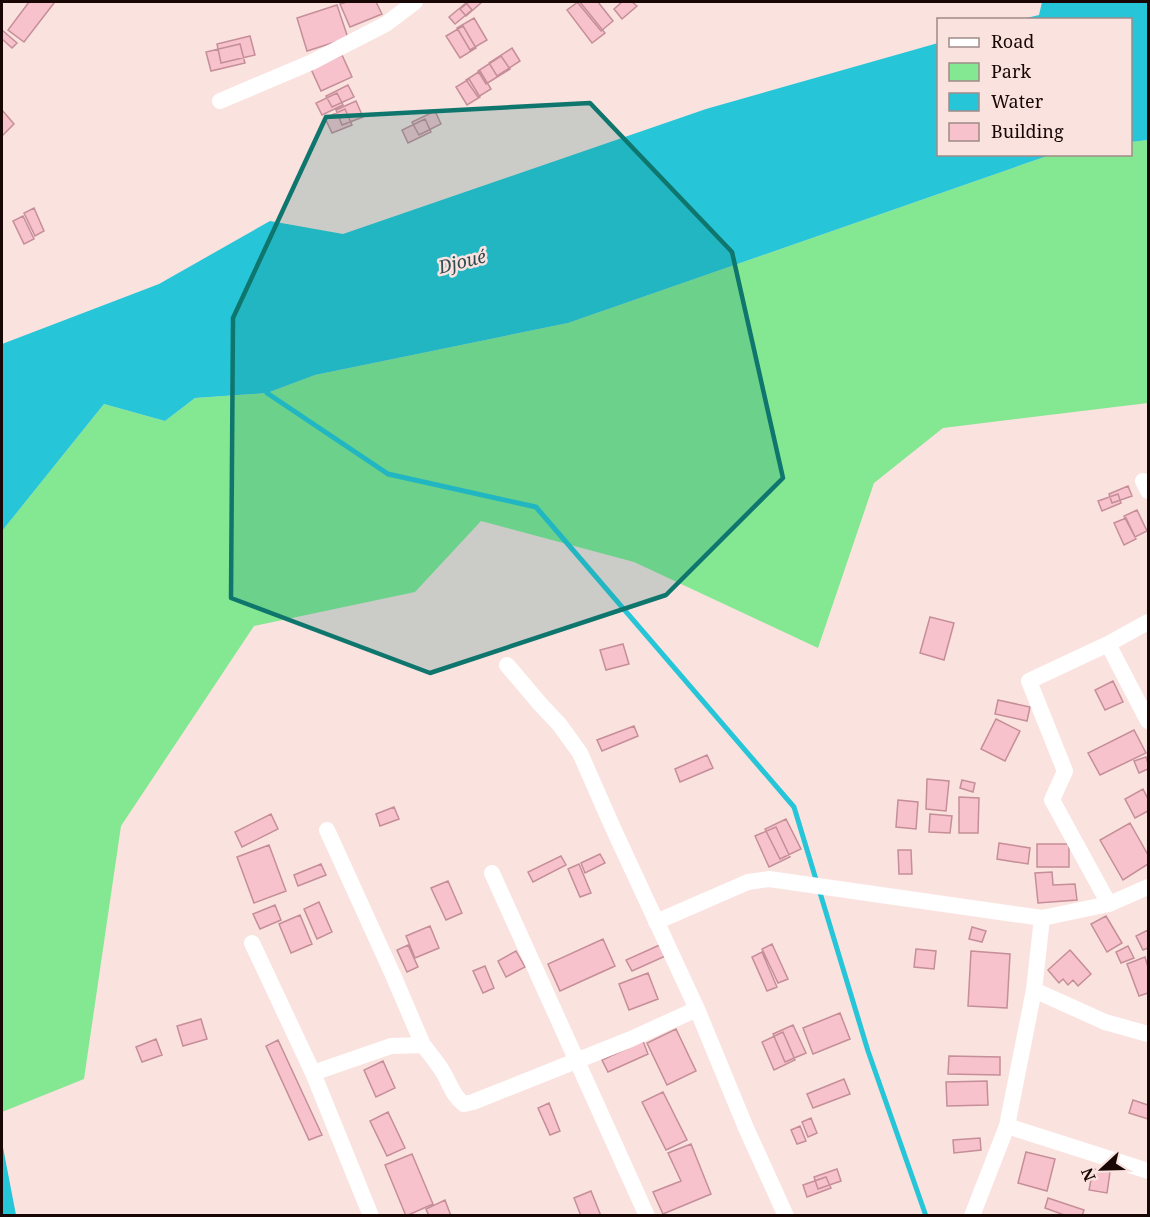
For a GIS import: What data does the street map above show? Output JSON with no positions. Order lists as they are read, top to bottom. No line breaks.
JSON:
{"water":["Djoué"],"legend":["Road","Park","Water","Building"],"north":"left"}
